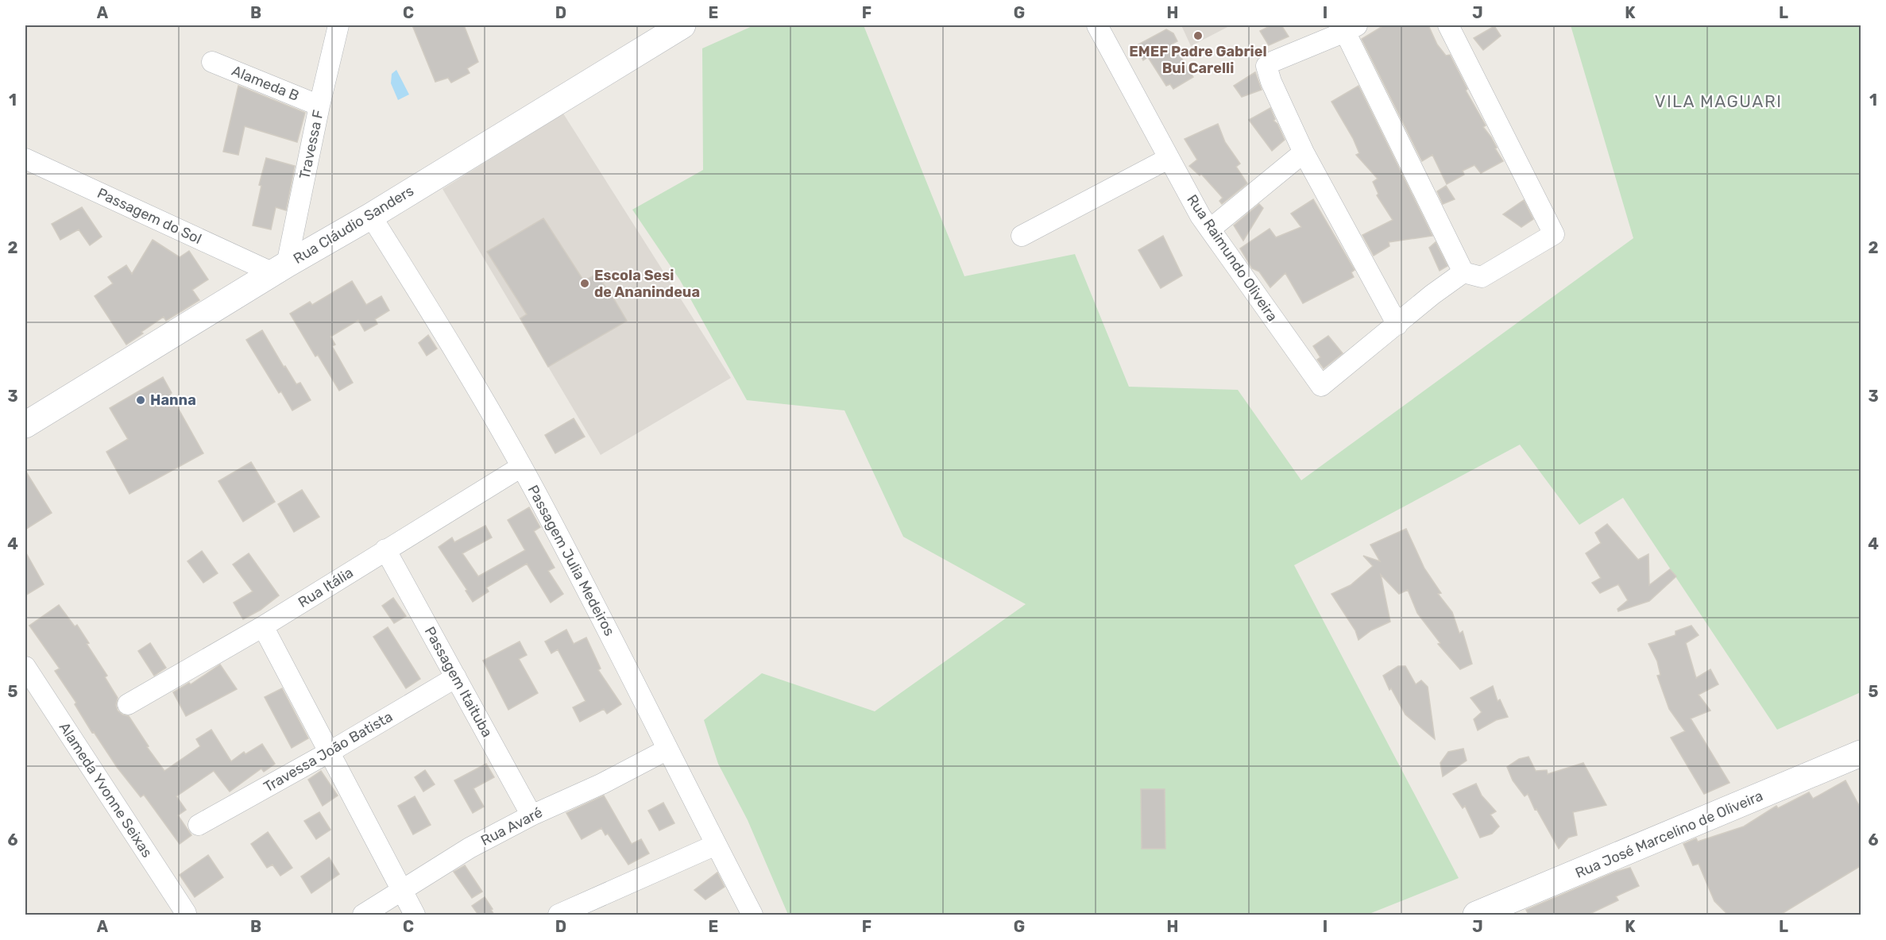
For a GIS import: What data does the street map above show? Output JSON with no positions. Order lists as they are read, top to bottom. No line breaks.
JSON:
{"streets":{"main road":["Rua Cláudio Sanders","Rua José Marcelino de Oliveira"],"street":["Alameda B","Travessa F","Passagem do Sol","Rua Raimundo Oliveira","Passagem Julia Medeiros","Rua Itália","Passagem Itaituba","Travessa João Batista","Alameda Yvonne Seixas","Rua Avaré"]},"crossings":[["Alameda B","Travessa F"],["Travessa F","Passagem do Sol"],["Travessa F","Rua Cláudio Sanders"],["Passagem do Sol","Rua Cláudio Sanders"],["Rua Cláudio Sanders","Passagem Julia Medeiros"],["Passagem Julia Medeiros","Rua Itália"],["Passagem Julia Medeiros","Rua Avaré"],["Rua Itália","Passagem Itaituba"],["Passagem Itaituba","Travessa João Batista"],["Passagem Itaituba","Rua Avaré"]],"districts":["VILA MAGUARI"],"places":["EMEF Padre Gabriel Bui Carelli","Escola Sesi de Ananindeua","Hanna"],"grid":{"columns":["A","B","C","D","E","F","G","H","I","J","K","L"],"rows":["1","2","3","4","5","6"]}}
